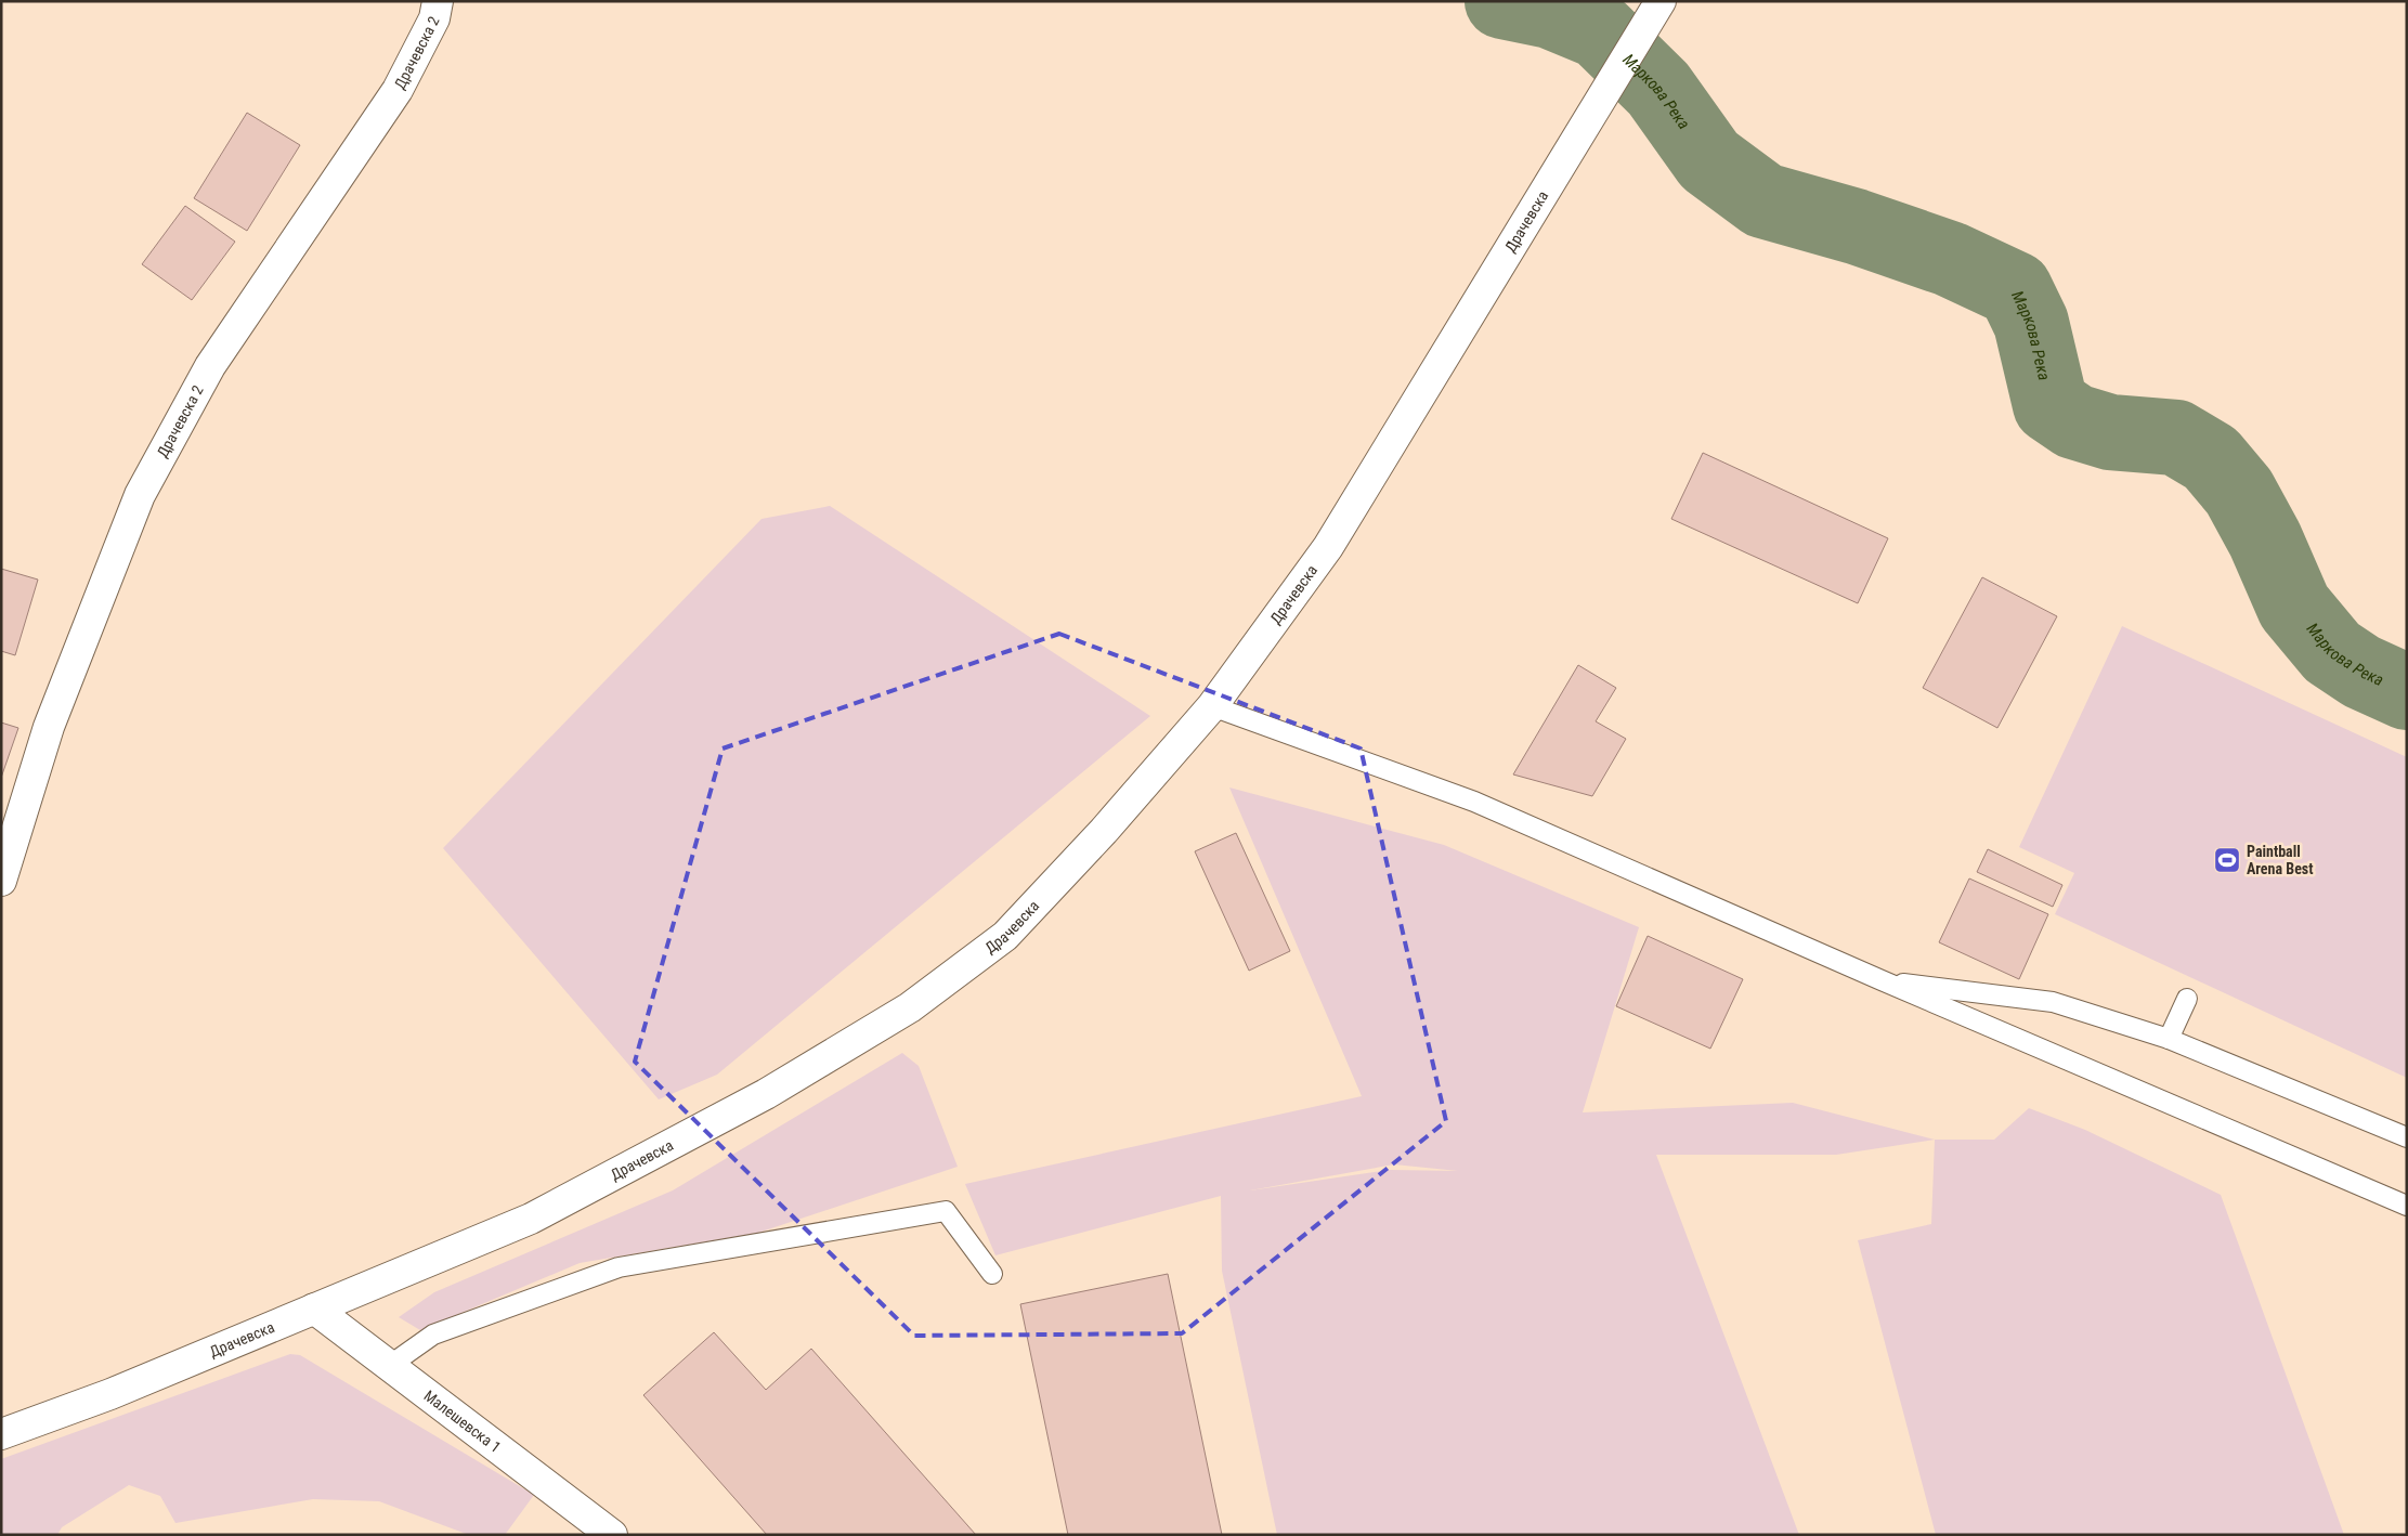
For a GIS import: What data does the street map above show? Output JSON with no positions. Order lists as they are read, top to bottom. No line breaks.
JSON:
{"streets":{"main road":["Драчевска 2","Драчевска","Малешевска 1"]},"crossings":[["Драчевска","Малешевска 1"]],"water":["Маркова Река"],"places":{"sports":["Paintball Arena Best"]}}
